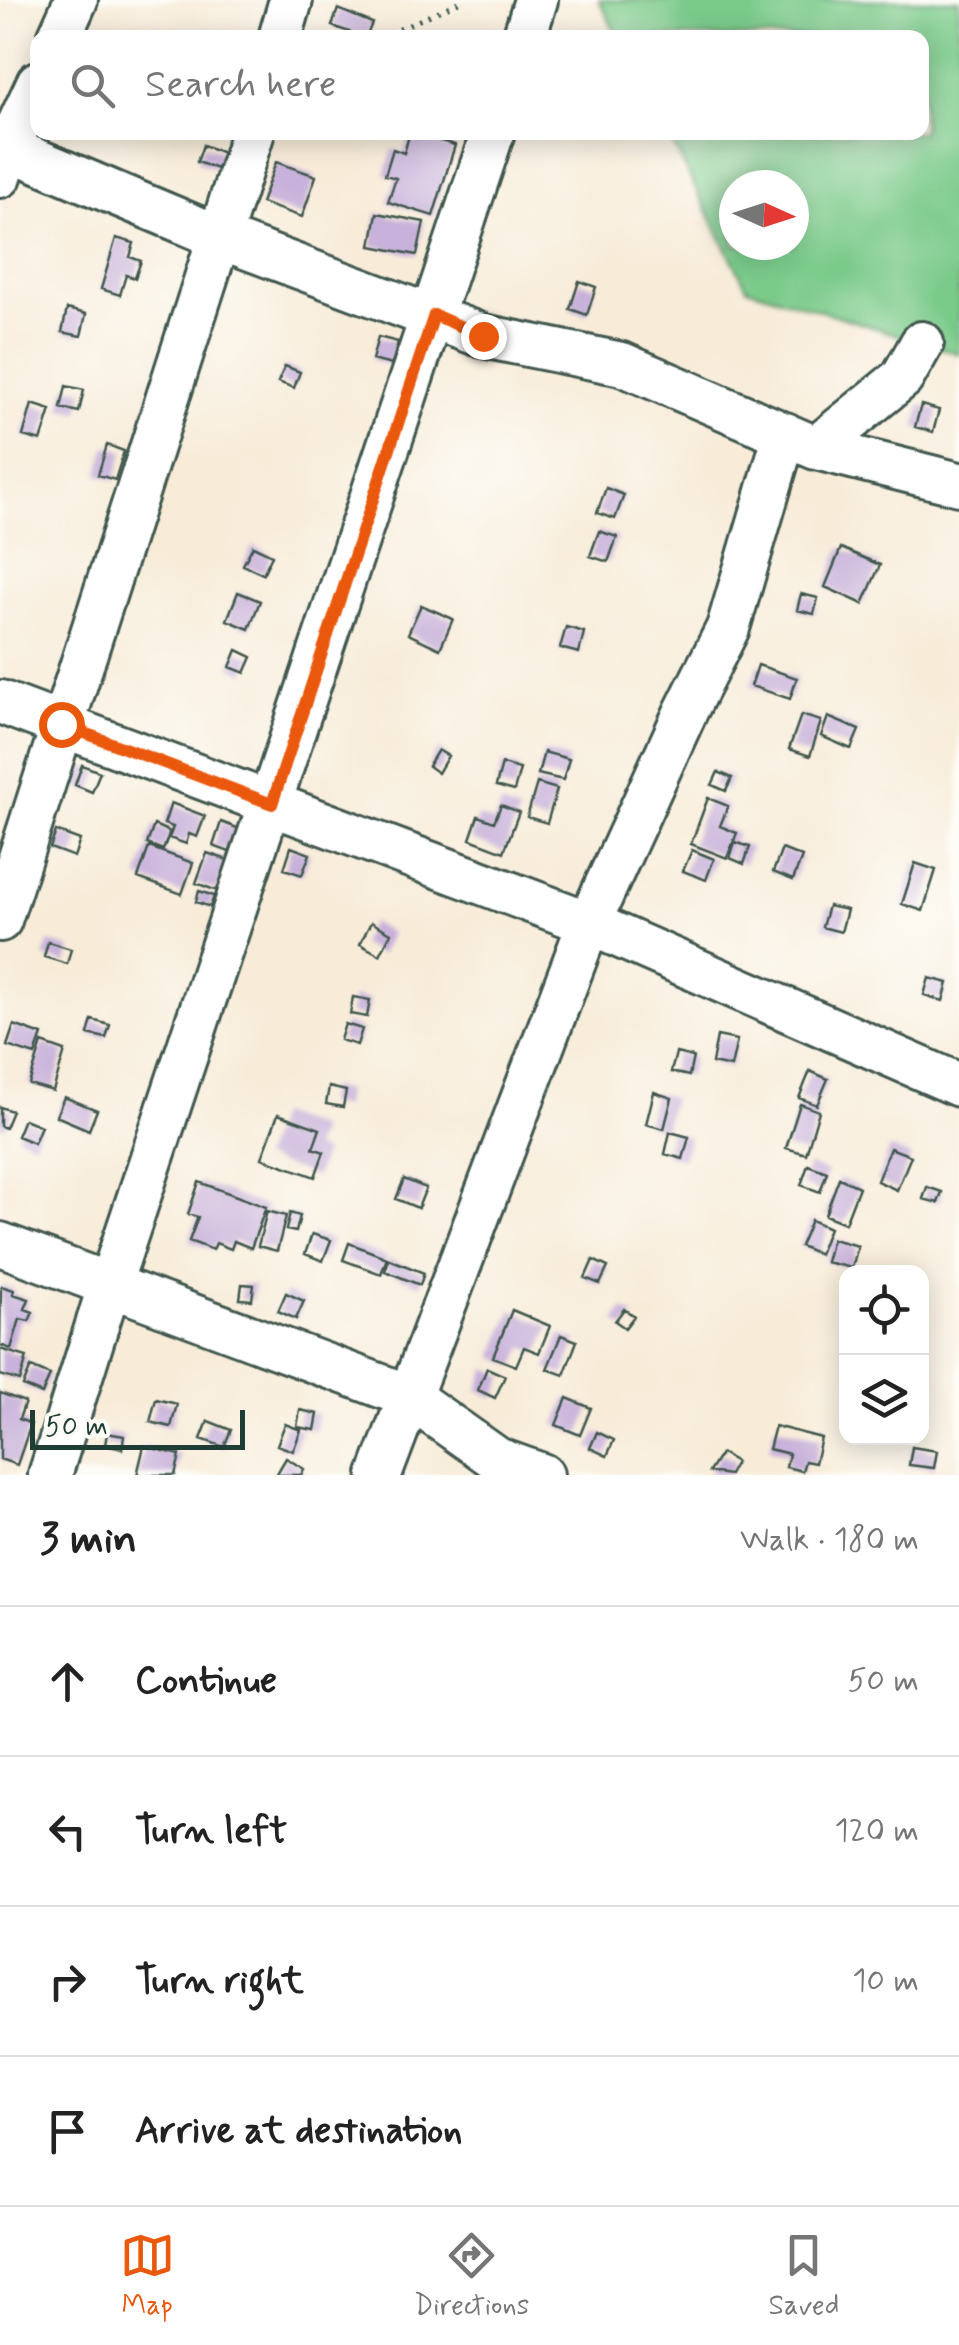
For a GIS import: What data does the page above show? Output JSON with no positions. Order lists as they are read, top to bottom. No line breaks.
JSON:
{"scale_bar":"50 m","north":"right","page":{"search":"Search here","scale":"50 m","heading":["3 min","Walk · 180 m"],"list":[["Continue","50 m"],["Turn left","120 m"],["Turn right","10 m"],"Arrive at destination"],"nav":["Map","Directions","Saved"]}}
